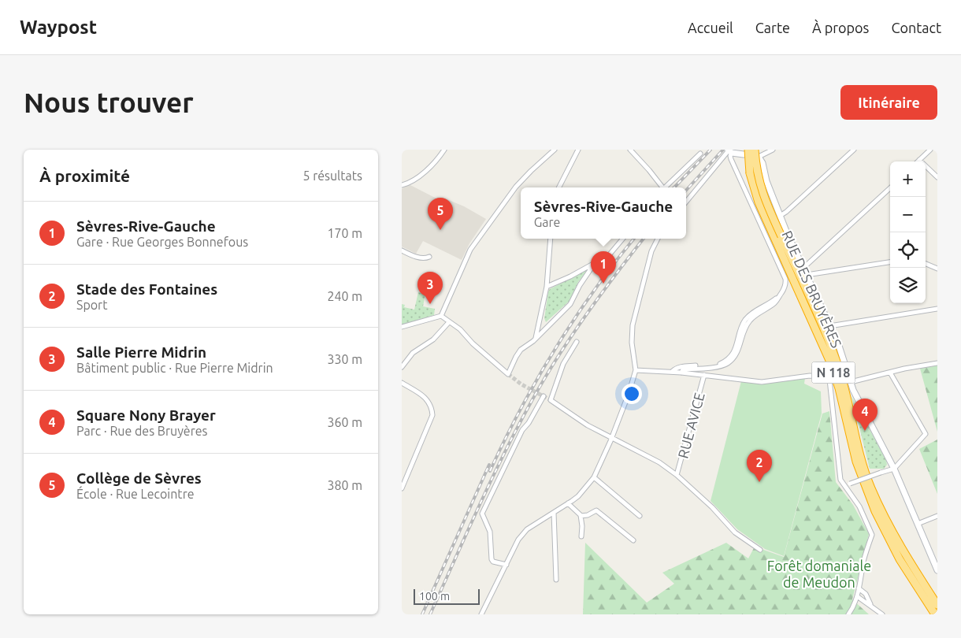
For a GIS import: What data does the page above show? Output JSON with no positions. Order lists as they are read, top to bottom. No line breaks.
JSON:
{"streets":{"highway":["N 118"],"street":["RUE DES BRUYÈRES","RUE AVICE"]},"parks":["Forêt domaniale de Meudon"],"scale_bar":"100 m","page":{"header":"Waypost","nav":["Accueil","Carte","À propos","Contact"],"buttons":"Itinéraire","title":"Nous trouver","heading":["À proximité","5 résultats"],"map_buttons":["+","−"],"popup":["Sèvres-Rive-Gauche","Gare"],"pins":["5","1","3","4","2"],"list":[{"mark":"1","name":"Sèvres-Rive-Gauche","note":"Gare · Rue Georges Bonnefous","value":"170 m"},{"mark":"2","name":"Stade des Fontaines","note":"Sport","value":"240 m"},{"mark":"3","name":"Salle Pierre Midrin","note":"Bâtiment public · Rue Pierre Midrin","value":"330 m"},{"mark":"4","name":"Square Nony Brayer","note":"Parc · Rue des Bruyères","value":"360 m"},{"mark":"5","name":"Collège de Sèvres","note":"École · Rue Lecointre","value":"380 m"}],"scale":"100 m"}}
